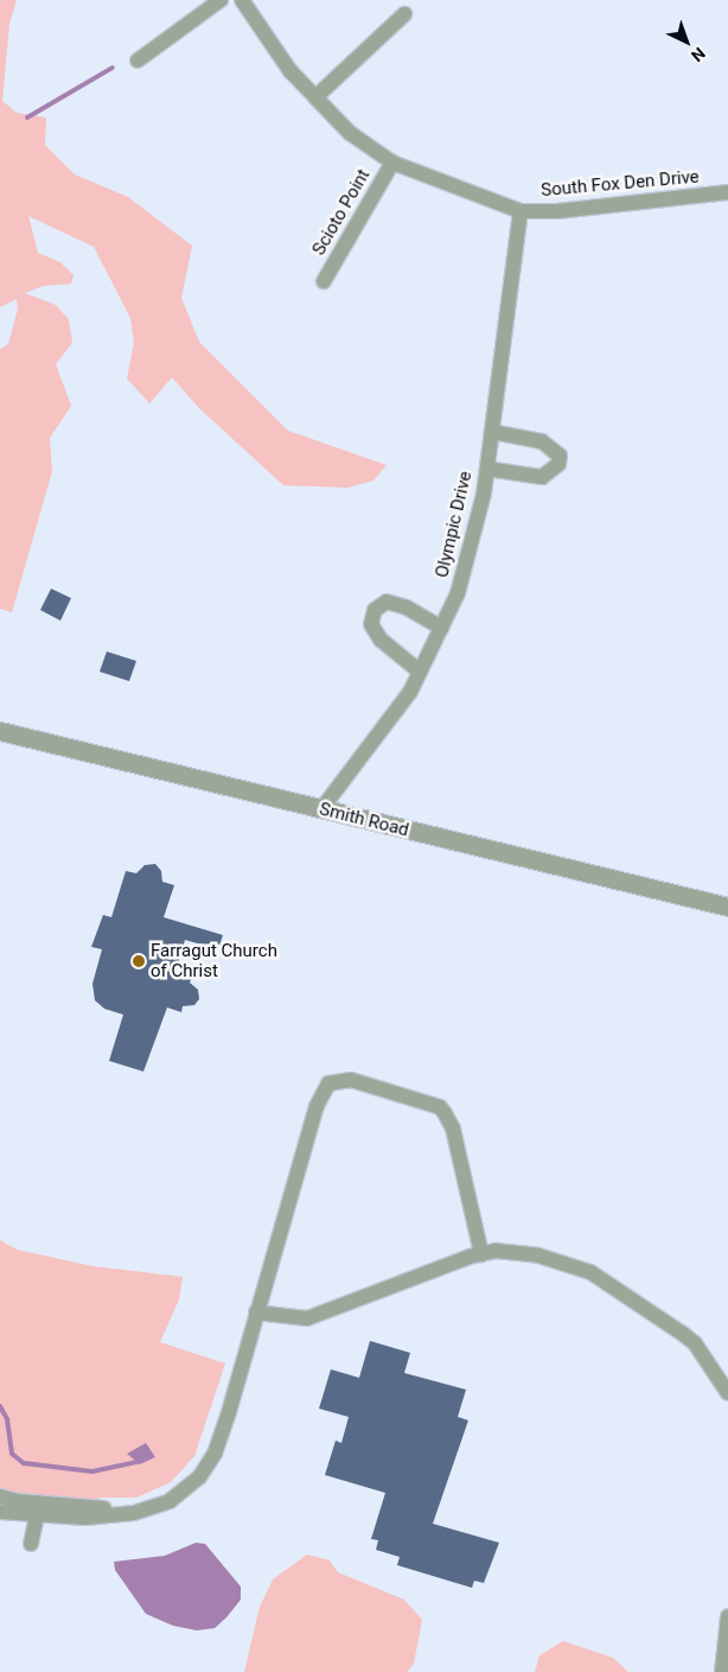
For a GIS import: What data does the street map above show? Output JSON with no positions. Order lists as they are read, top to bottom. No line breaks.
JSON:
{"streets":{"street":["South Fox Den Drive","Scioto Point","Olympic Drive","Smith Road"]},"crossings":[["South Fox Den Drive","Scioto Point"],["South Fox Den Drive","Olympic Drive"],["Olympic Drive","Smith Road"]],"places":["Farragut Church of Christ"],"north":"bottom right"}
